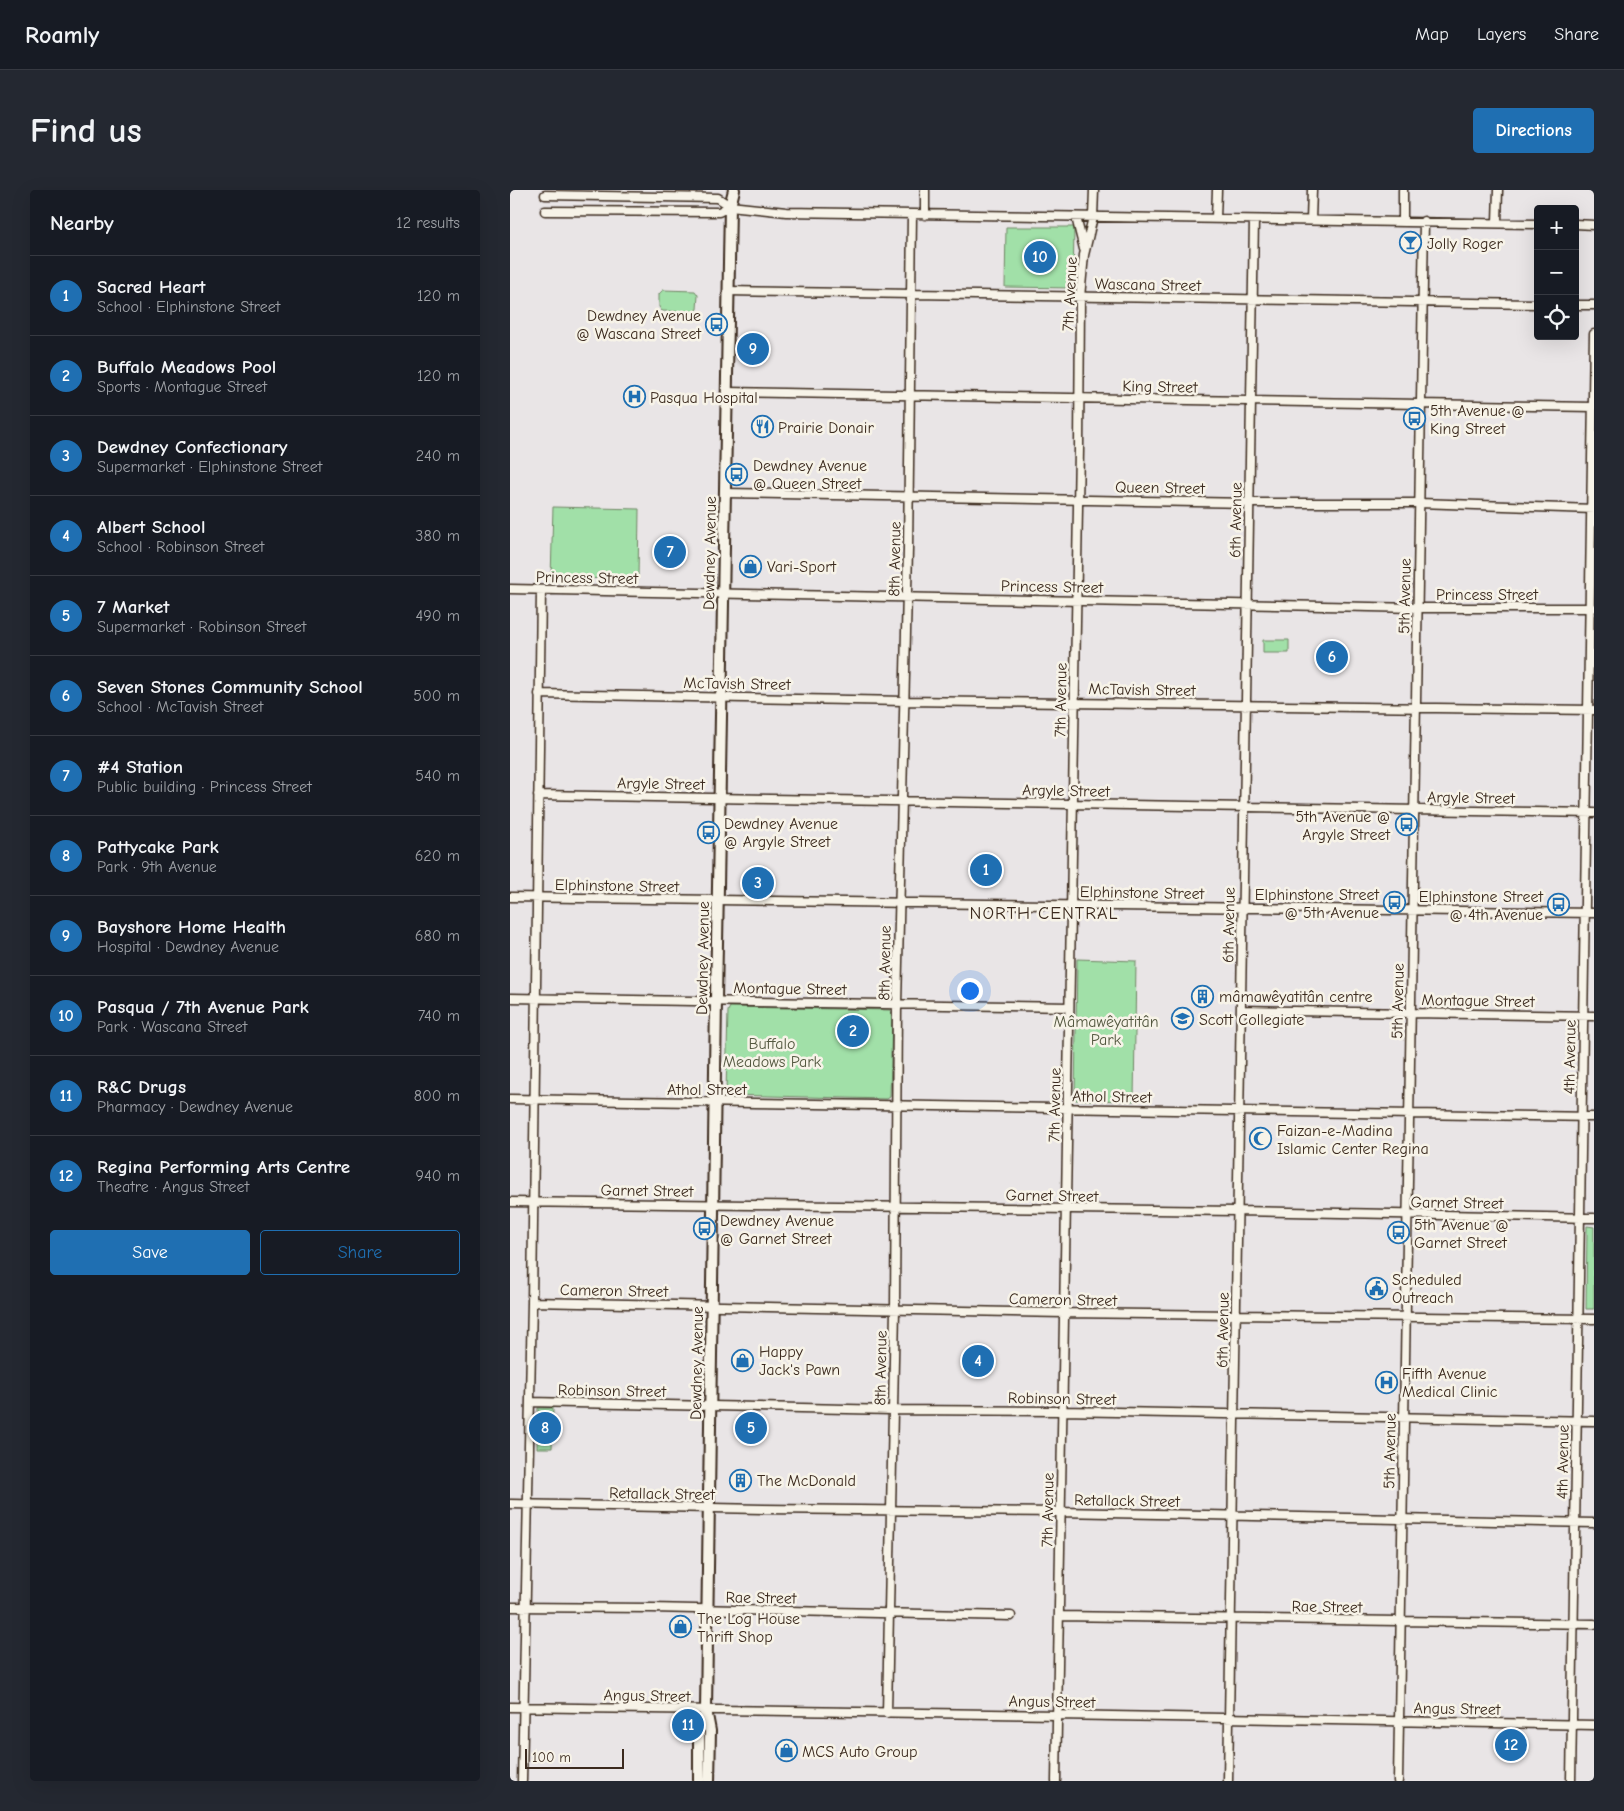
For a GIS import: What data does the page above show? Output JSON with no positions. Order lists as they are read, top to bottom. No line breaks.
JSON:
{"streets":{"main road":["Dewdney Avenue"],"street":["Wascana Street","7th Avenue","King Street","Queen Street","6th Avenue","8th Avenue","Princess Street","5th Avenue","McTavish Street","Argyle Street","Elphinstone Street","Montague Street","4th Avenue","Athol Street","Garnet Street","Cameron Street","Robinson Street","Retallack Street","Rae Street","Angus Street"]},"crossings":[["Wascana Street","7th Avenue"],["Wascana Street","6th Avenue"],["Wascana Street","Dewdney Avenue"],["Wascana Street","8th Avenue"],["Wascana Street","5th Avenue"],["7th Avenue","King Street"],["7th Avenue","Queen Street"],["7th Avenue","Princess Street"],["7th Avenue","McTavish Street"],["7th Avenue","Argyle Street"],["7th Avenue","Elphinstone Street"],["7th Avenue","Montague Street"],["7th Avenue","Athol Street"],["7th Avenue","Garnet Street"],["7th Avenue","Cameron Street"],["7th Avenue","Robinson Street"],["7th Avenue","Retallack Street"],["7th Avenue","Rae Street"],["7th Avenue","Angus Street"],["King Street","6th Avenue"],["King Street","Dewdney Avenue"],["King Street","8th Avenue"],["King Street","5th Avenue"],["King Street","4th Avenue"],["Queen Street","6th Avenue"],["Queen Street","Dewdney Avenue"],["Queen Street","8th Avenue"],["Queen Street","5th Avenue"],["Queen Street","4th Avenue"],["6th Avenue","Princess Street"],["6th Avenue","McTavish Street"],["6th Avenue","Argyle Street"],["6th Avenue","Elphinstone Street"],["6th Avenue","Montague Street"],["6th Avenue","Athol Street"],["6th Avenue","Garnet Street"],["6th Avenue","Cameron Street"],["6th Avenue","Robinson Street"],["6th Avenue","Retallack Street"],["6th Avenue","Rae Street"],["6th Avenue","Angus Street"],["Dewdney Avenue","Princess Street"],["Dewdney Avenue","McTavish Street"],["Dewdney Avenue","Argyle Street"],["Dewdney Avenue","Elphinstone Street"],["Dewdney Avenue","Montague Street"],["Dewdney Avenue","Athol Street"],["Dewdney Avenue","Garnet Street"],["Dewdney Avenue","Cameron Street"],["Dewdney Avenue","Robinson Street"],["Dewdney Avenue","Retallack Street"],["Dewdney Avenue","Rae Street"],["Dewdney Avenue","Angus Street"],["8th Avenue","Princess Street"],["8th Avenue","McTavish Street"],["8th Avenue","Argyle Street"],["8th Avenue","Elphinstone Street"],["8th Avenue","Montague Street"],["8th Avenue","Athol Street"],["8th Avenue","Garnet Street"],["8th Avenue","Cameron Street"],["8th Avenue","Robinson Street"],["8th Avenue","Retallack Street"],["8th Avenue","Rae Street"],["8th Avenue","Angus Street"],["Princess Street","5th Avenue"],["Princess Street","4th Avenue"],["5th Avenue","McTavish Street"],["5th Avenue","Argyle Street"],["5th Avenue","Elphinstone Street"],["5th Avenue","Montague Street"],["5th Avenue","Athol Street"],["5th Avenue","Garnet Street"],["5th Avenue","Cameron Street"],["5th Avenue","Robinson Street"],["5th Avenue","Retallack Street"],["5th Avenue","Rae Street"],["5th Avenue","Angus Street"],["McTavish Street","4th Avenue"],["Argyle Street","4th Avenue"],["Elphinstone Street","4th Avenue"],["Montague Street","4th Avenue"],["4th Avenue","Athol Street"],["4th Avenue","Garnet Street"],["4th Avenue","Cameron Street"],["4th Avenue","Robinson Street"],["4th Avenue","Retallack Street"],["4th Avenue","Rae Street"],["4th Avenue","Angus Street"]],"districts":["NORTH CENTRAL"],"parks":["Mâmawêyatitân Park","Buffalo Meadows Park"],"places":{"bar":["Jolly Roger"],"bus stop":["Dewdney Avenue @ Wascana Street","5th Avenue @ King Street","Dewdney Avenue @ Queen Street","5th Avenue @ Argyle Street","Dewdney Avenue @ Argyle Street","Elphinstone Street @ 5th Avenue","Elphinstone Street @ 4th Avenue","Dewdney Avenue @ Garnet Street","5th Avenue @ Garnet Street"],"hospital":["Pasqua Hospital","Fifth Avenue Medical Clinic"],"restaurant":["Prairie Donair"],"shop":["Vari-Sport","Happy Jack's Pawn","The Log House Thrift Shop","MCS Auto Group"],"building":["mâmawêyatitân centre","The McDonald"],"school or university":["Scott Collegiate"],"mosque":["Faizan-e-Madina Islamic Center Regina"],"public building":["Scheduled Outreach"]},"scale_bar":"100 m","page":{"header":"Roamly","nav":["Map","Layers","Share"],"buttons":["Directions",["Save","Share"]],"title":"Find us","heading":["Nearby","12 results"],"map_buttons":["+","−"],"pins":["10","9","7","6","1","3","2","4","5","8","11","12"],"list":[{"mark":"1","name":"Sacred Heart","note":"School · Elphinstone Street","value":"120 m"},{"mark":"2","name":"Buffalo Meadows Pool","note":"Sports · Montague Street","value":"120 m"},{"mark":"3","name":"Dewdney Confectionary","note":"Supermarket · Elphinstone Street","value":"240 m"},{"mark":"4","name":"Albert School","note":"School · Robinson Street","value":"380 m"},{"mark":"5","name":"7 Market","note":"Supermarket · Robinson Street","value":"490 m"},{"mark":"6","name":"Seven Stones Community School","note":"School · McTavish Street","value":"500 m"},{"mark":"7","name":"#4 Station","note":"Public building · Princess Street","value":"540 m"},{"mark":"8","name":"Pattycake Park","note":"Park · 9th Avenue","value":"620 m"},{"mark":"9","name":"Bayshore Home Health","note":"Hospital · Dewdney Avenue","value":"680 m"},{"mark":"10","name":"Pasqua / 7th Avenue Park","note":"Park · Wascana Street","value":"740 m"},{"mark":"11","name":"R&C Drugs","note":"Pharmacy · Dewdney Avenue","value":"800 m"},{"mark":"12","name":"Regina Performing Arts Centre","note":"Theatre · Angus Street","value":"940 m"}],"scale":"100 m"}}
